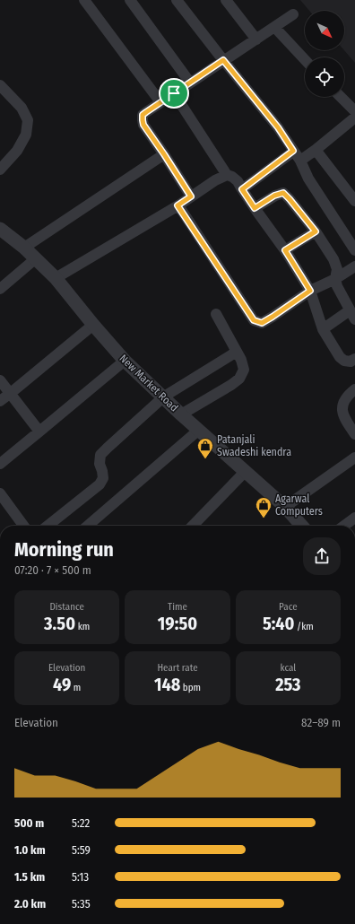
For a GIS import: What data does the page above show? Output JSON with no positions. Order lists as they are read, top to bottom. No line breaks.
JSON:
{"streets":{"street":["New Market Road"]},"places":{"shop":["Patanjali Swadeshi kendra","Agarwal Computers"]},"north":"bottom right","page":{"heading":["Morning run","07:20 · 7 × 500 m"],"stats":[["Distance","3.50 km"],["Time","19:50"],["Pace","5:40 /km"],["Elevation","49 m"],["Heart rate","148 bpm"],["kcal","253"]],"chart":["Elevation","82–89 m"],"list":[{"name":"500 m","note":"5:22"},{"name":"1.0 km","note":"5:59"},{"name":"1.5 km","note":"5:13"},{"name":"2.0 km","note":"5:35"}]}}
